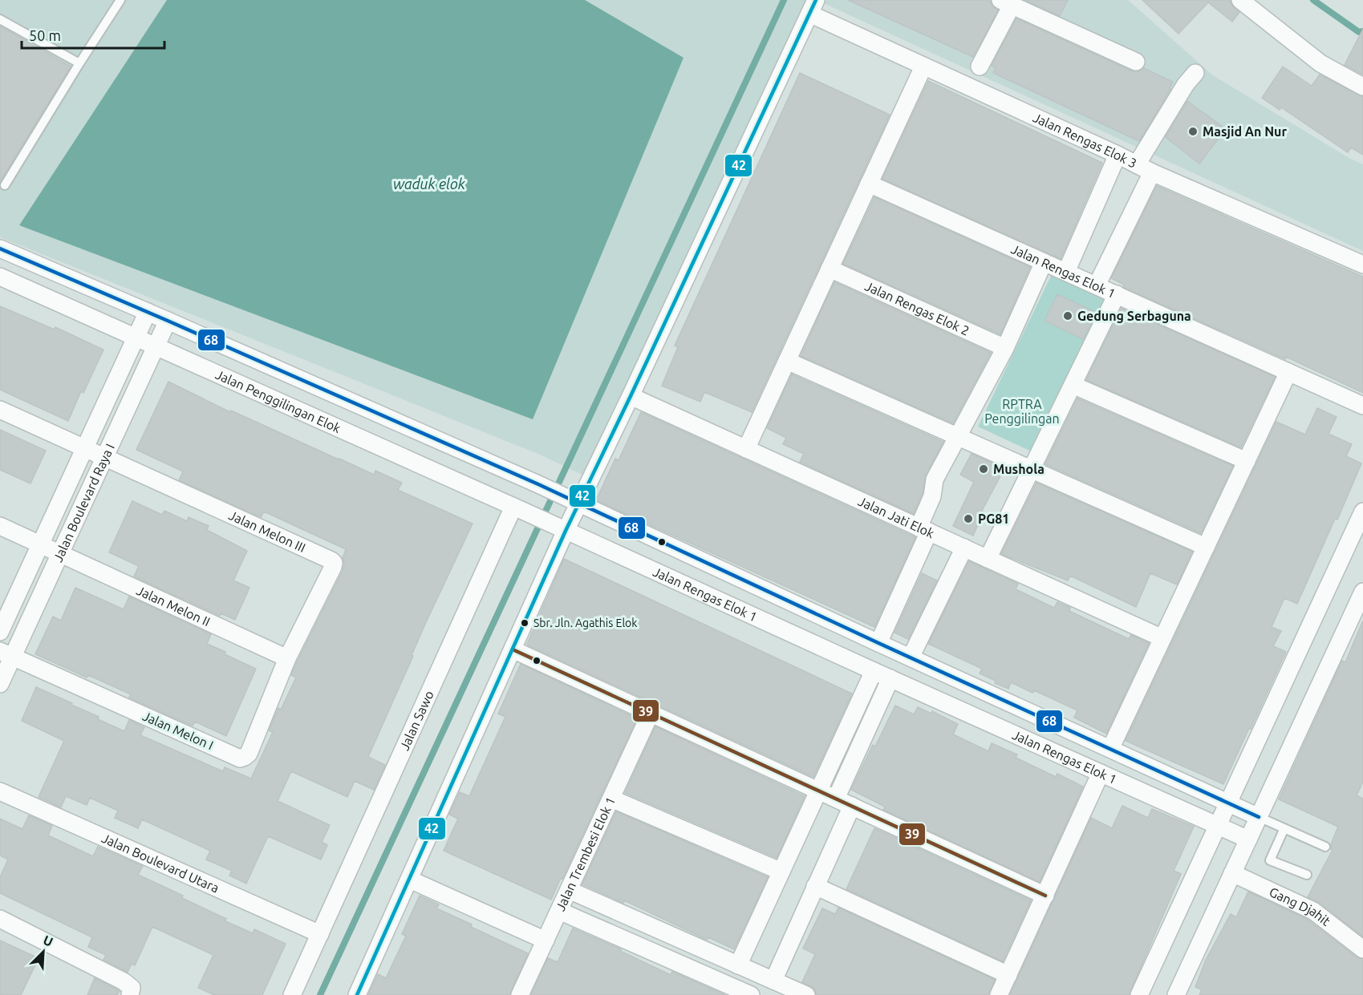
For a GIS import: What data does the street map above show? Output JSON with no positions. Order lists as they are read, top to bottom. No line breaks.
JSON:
{"streets":{"street":["Jalan Rengas Elok 3","Jalan Rengas Elok 1","Jalan Rengas Elok 2","Jalan Penggilingan Elok","Jalan Boulevard Raya I","Jalan Jati Elok","Jalan Melon III","Jalan Melon II","Jalan Sawo","Jalan Melon I","Jalan Trembesi Elok 1","Jalan Boulevard Utara","Gang Djahit"]},"crossings":[["Jalan Rengas Elok 1","Jalan Penggilingan Elok"],["Jalan Penggilingan Elok","Jalan Boulevard Raya I"],["Jalan Penggilingan Elok","Jalan Sawo"],["Jalan Boulevard Raya I","Jalan Melon III"],["Jalan Boulevard Raya I","Jalan Melon II"],["Jalan Boulevard Raya I","Jalan Melon I"],["Jalan Melon III","Jalan Melon II"],["Jalan Melon III","Jalan Melon I"],["Jalan Melon II","Jalan Melon I"],["Jalan Sawo","Jalan Boulevard Utara"]],"water":["waduk elok"],"parks":["RPTRA Penggilingan"],"places":["Masjid An Nur","Gedung Serbaguna","Mushola","PG81","Sbr. Jln. Agathis Elok"],"lines":["transit line 42","transit line 68","transit line 39"],"scale_bar":"50 m","north":"top right"}
